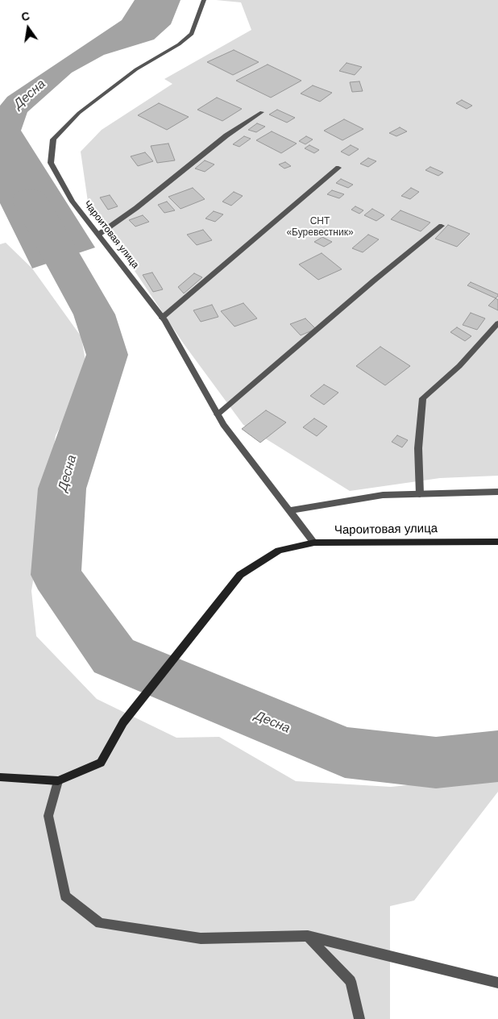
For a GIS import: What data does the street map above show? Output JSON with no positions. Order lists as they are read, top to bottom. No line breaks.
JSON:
{"streets":{"street":["Чароитовая улица"]},"water":["Десна"],"parks":["СНТ «Буревестник»"],"north":"top"}
